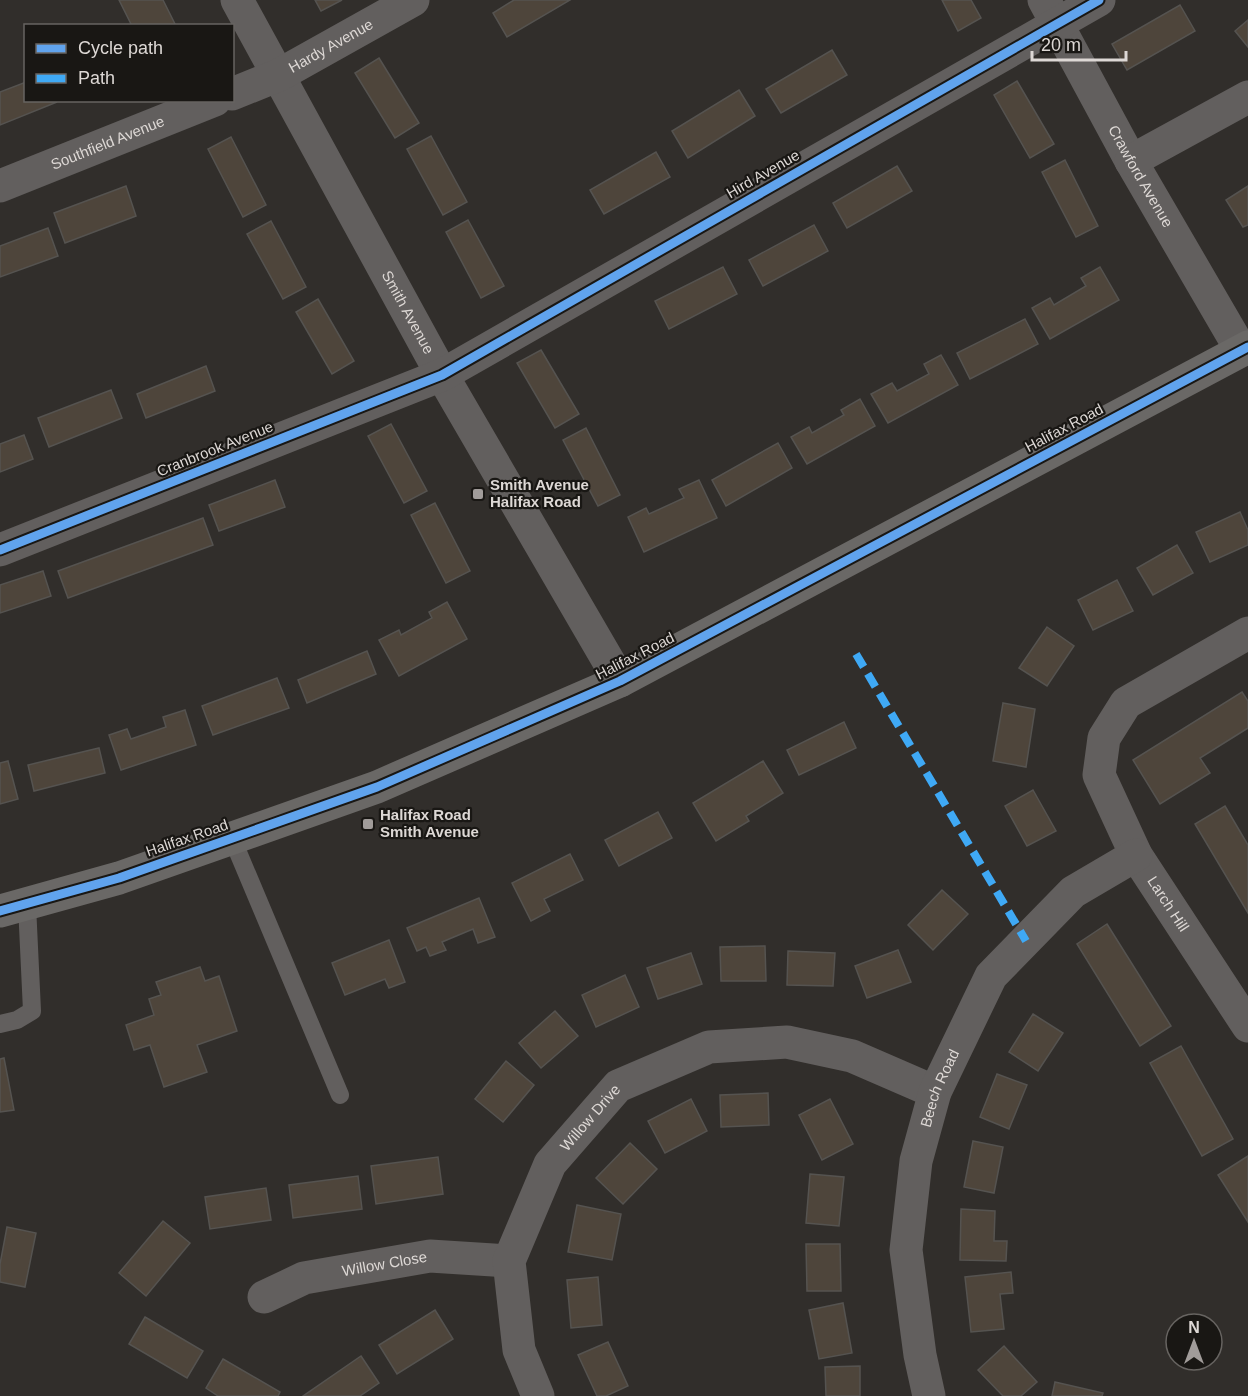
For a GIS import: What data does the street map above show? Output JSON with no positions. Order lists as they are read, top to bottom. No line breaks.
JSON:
{"streets":{"highway":["Halifax Road"],"street":["Hardy Avenue","Southfield Avenue","Hird Avenue","Crawford Avenue","Smith Avenue","Cranbrook Avenue","Larch Hill","Beech Road","Willow Drive","Willow Close"]},"crossings":[["Hardy Avenue","Smith Avenue"],["Hird Avenue","Crawford Avenue"],["Hird Avenue","Smith Avenue"],["Hird Avenue","Cranbrook Avenue"],["Crawford Avenue","Halifax Road"],["Smith Avenue","Halifax Road"],["Smith Avenue","Cranbrook Avenue"],["Larch Hill","Beech Road"],["Beech Road","Willow Drive"],["Willow Drive","Willow Close"]],"places":{"transit":["Smith Avenue Halifax Road","Halifax Road Smith Avenue"]},"legend":["Cycle path","Path"],"scale_bar":"20 m","north":"top"}
